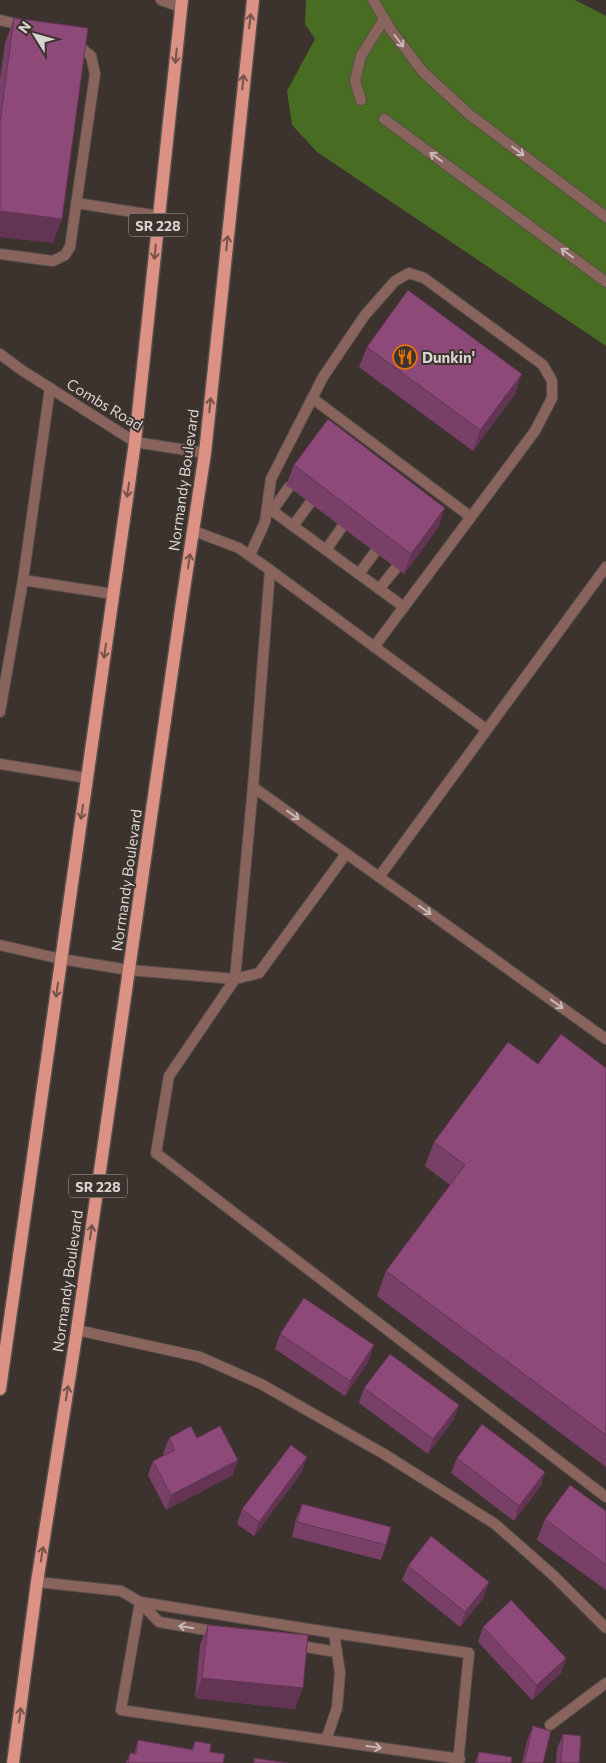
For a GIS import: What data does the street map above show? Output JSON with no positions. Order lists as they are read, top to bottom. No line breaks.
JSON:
{"streets":{"main road":["SR 228","Normandy Boulevard"],"street":["Combs Road"]},"crossings":[["SR 228","Combs Road"],["Combs Road","Normandy Boulevard"]],"places":{"restaurant":["Dunkin'"]},"north":"top left"}
